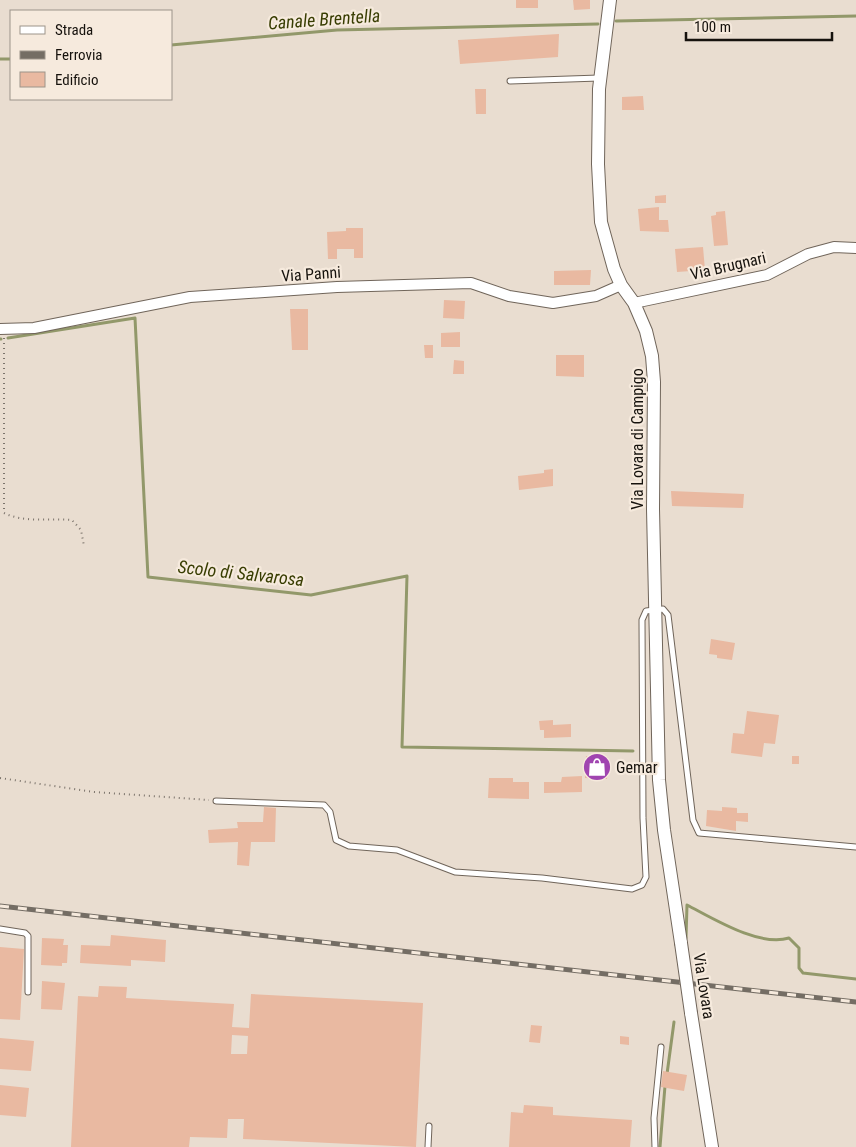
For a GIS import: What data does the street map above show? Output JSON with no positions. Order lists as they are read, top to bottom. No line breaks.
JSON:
{"streets":{"street":["Via Brugnari","Via Panni","Via Lovara di Campigo","Via Lovara"]},"crossings":[["Via Brugnari","Via Lovara di Campigo"],["Via Panni","Via Lovara di Campigo"],["Via Lovara di Campigo","Via Lovara"]],"water":["Canale Brentella","Scolo di Salvarosa"],"places":{"shop":["Gemar"]},"legend":["Strada","Ferrovia","Edificio"],"scale_bar":"100 m"}
